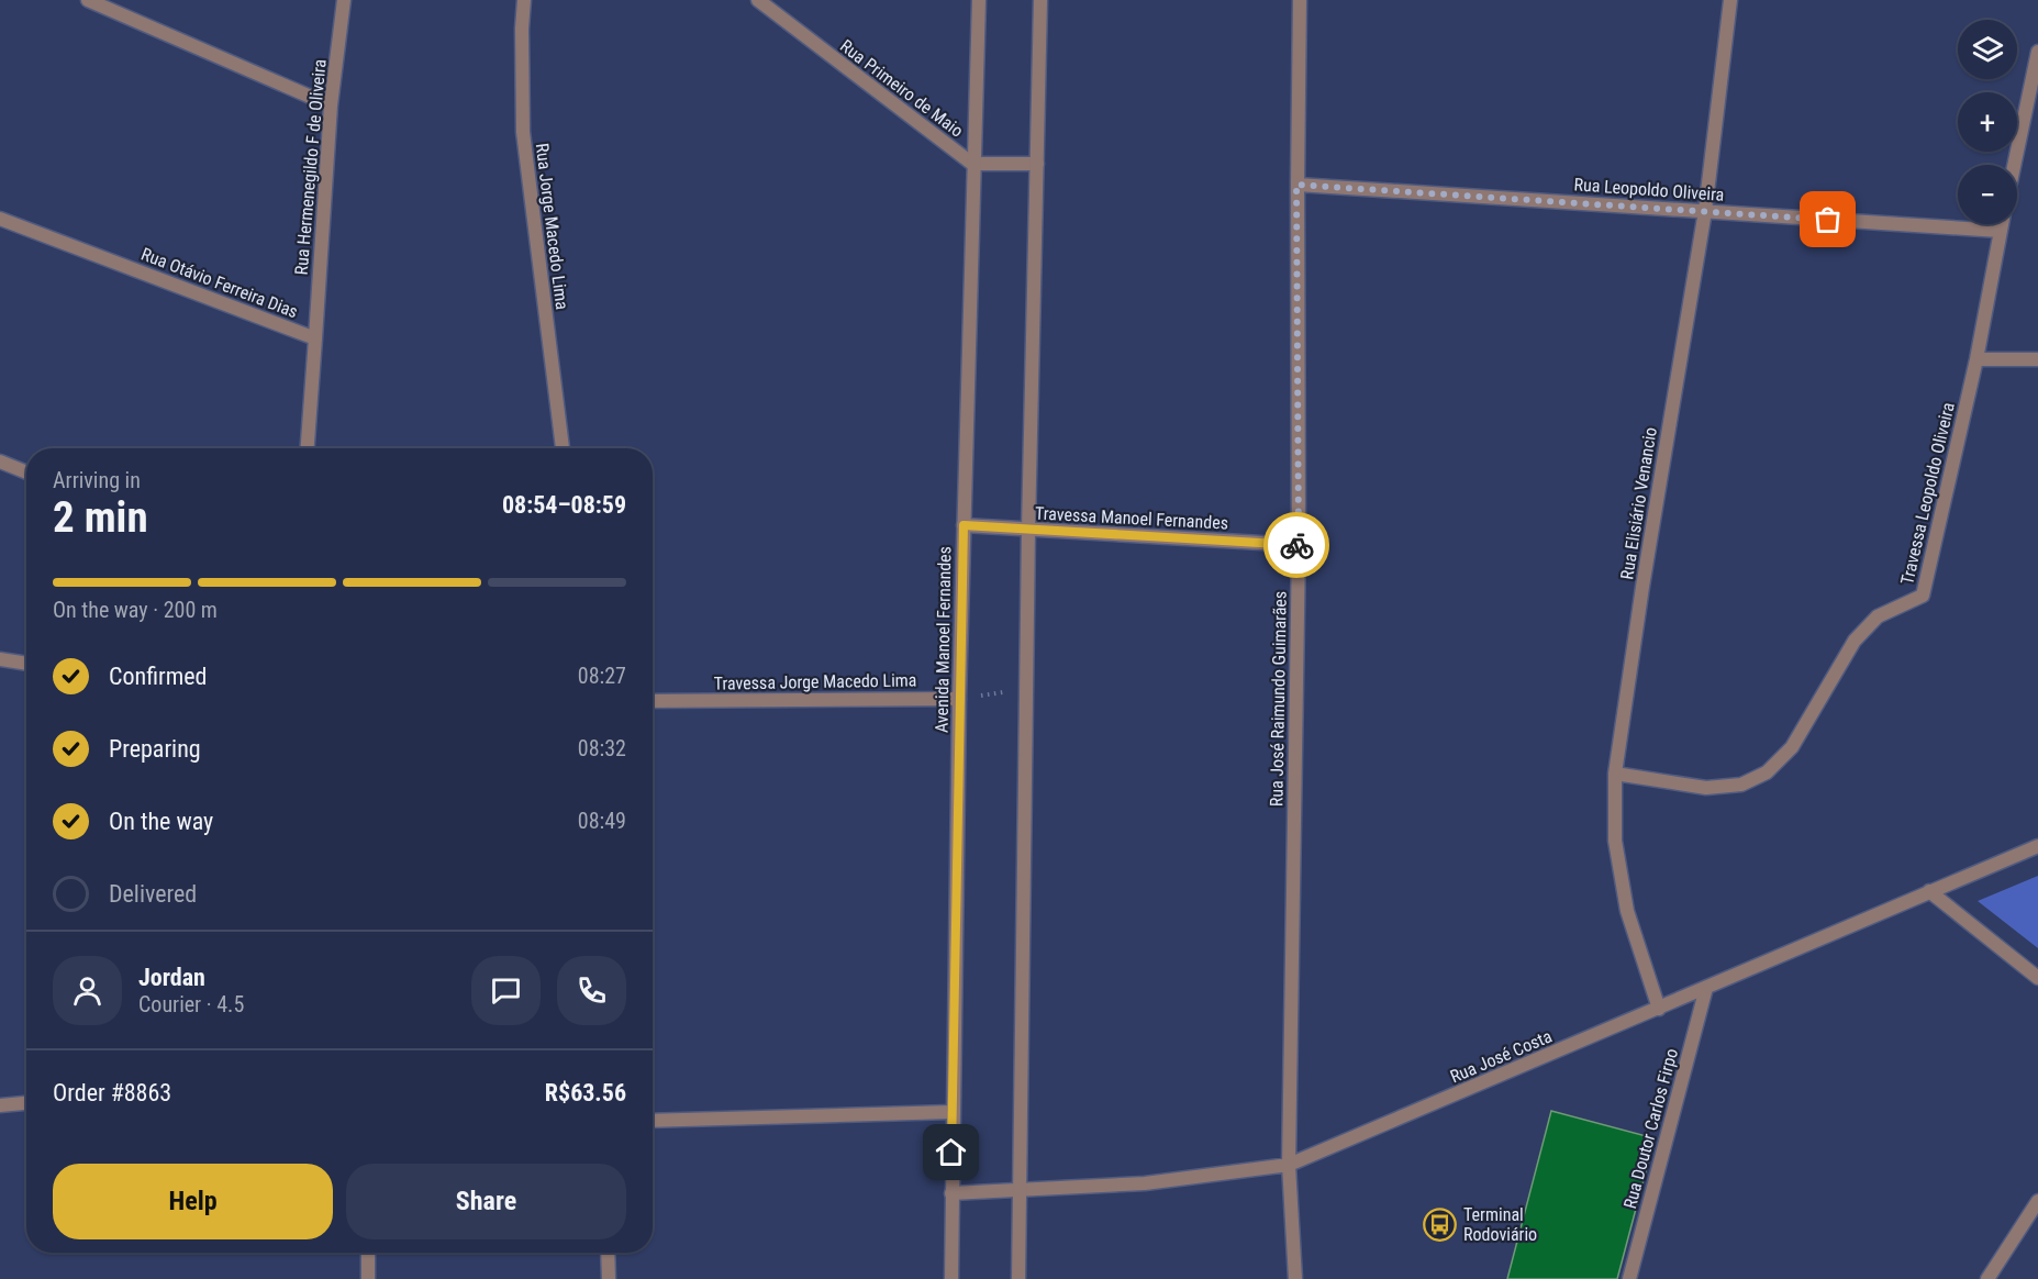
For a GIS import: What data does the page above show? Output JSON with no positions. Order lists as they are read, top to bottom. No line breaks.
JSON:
{"streets":{"street":["Rua Primeiro de Maio","Rua Hermenegildo F de Oliveira","Rua Leopoldo Oliveira","Rua Jorge Macedo Lima","Rua Otávio Ferreira Dias","Travessa Leopoldo Oliveira","Rua Elisiário Venancio","Travessa Manoel Fernandes","Avenida Manoel Fernandes","Travessa Jorge Macedo Lima","Rua José Raimundo Guimarães","Rua José Costa","Rua Doutor Carlos Firpo"]},"crossings":[["Rua Primeiro de Maio","Avenida Manoel Fernandes"],["Rua Hermenegildo F de Oliveira","Rua Otávio Ferreira Dias"],["Rua Leopoldo Oliveira","Travessa Leopoldo Oliveira"],["Rua Leopoldo Oliveira","Rua Elisiário Venancio"],["Rua Leopoldo Oliveira","Rua José Raimundo Guimarães"],["Travessa Leopoldo Oliveira","Rua Elisiário Venancio"],["Rua Elisiário Venancio","Rua José Costa"],["Travessa Manoel Fernandes","Avenida Manoel Fernandes"],["Travessa Manoel Fernandes","Rua José Raimundo Guimarães"],["Avenida Manoel Fernandes","Travessa Jorge Macedo Lima"],["Avenida Manoel Fernandes","Rua José Costa"],["Rua José Raimundo Guimarães","Rua José Costa"],["Rua José Costa","Rua Doutor Carlos Firpo"]],"places":{"bus stop":["Terminal Rodoviário"]},"page":{"map_buttons":["+","−"],"heading":["2 min","Arriving in","08:54–08:59"],"panel":["Jordan","Courier · 4.5","Order #8863","R$63.56"],"bar":"On the way · 200 m","list":[["Confirmed","08:27"],["Preparing","08:32"],["On the way","08:49"],"Delivered"],"buttons":["Help","Share"]}}
